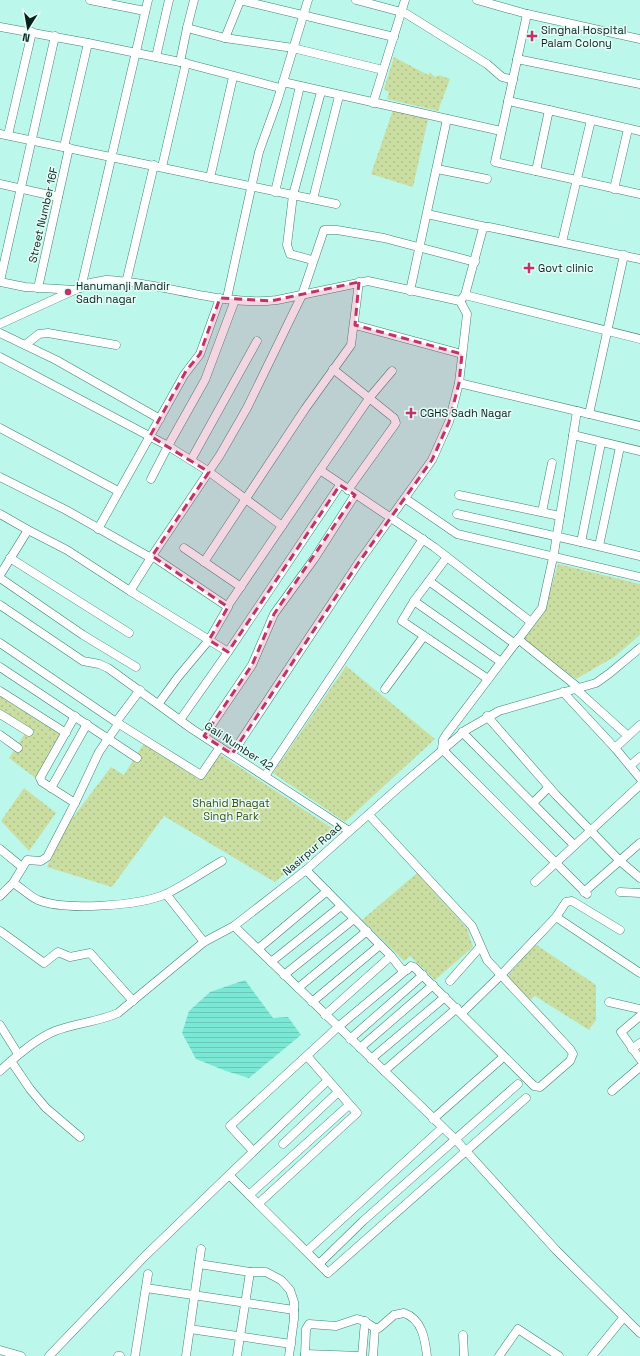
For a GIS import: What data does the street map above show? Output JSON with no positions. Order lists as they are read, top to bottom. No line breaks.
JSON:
{"streets":{"street":["Street Number 16F","Gali Number 42","Nasirpur Road"]},"crossings":[["Gali Number 42","Nasirpur Road"]],"parks":["Shahid Bhagat Singh Park"],"places":{"health":["Singhal Hospital Palam Colony","Govt clinic","CGHS Sadh Nagar"],"other":["Hanumanji Mandir Sadh nagar"]},"north":"bottom"}
